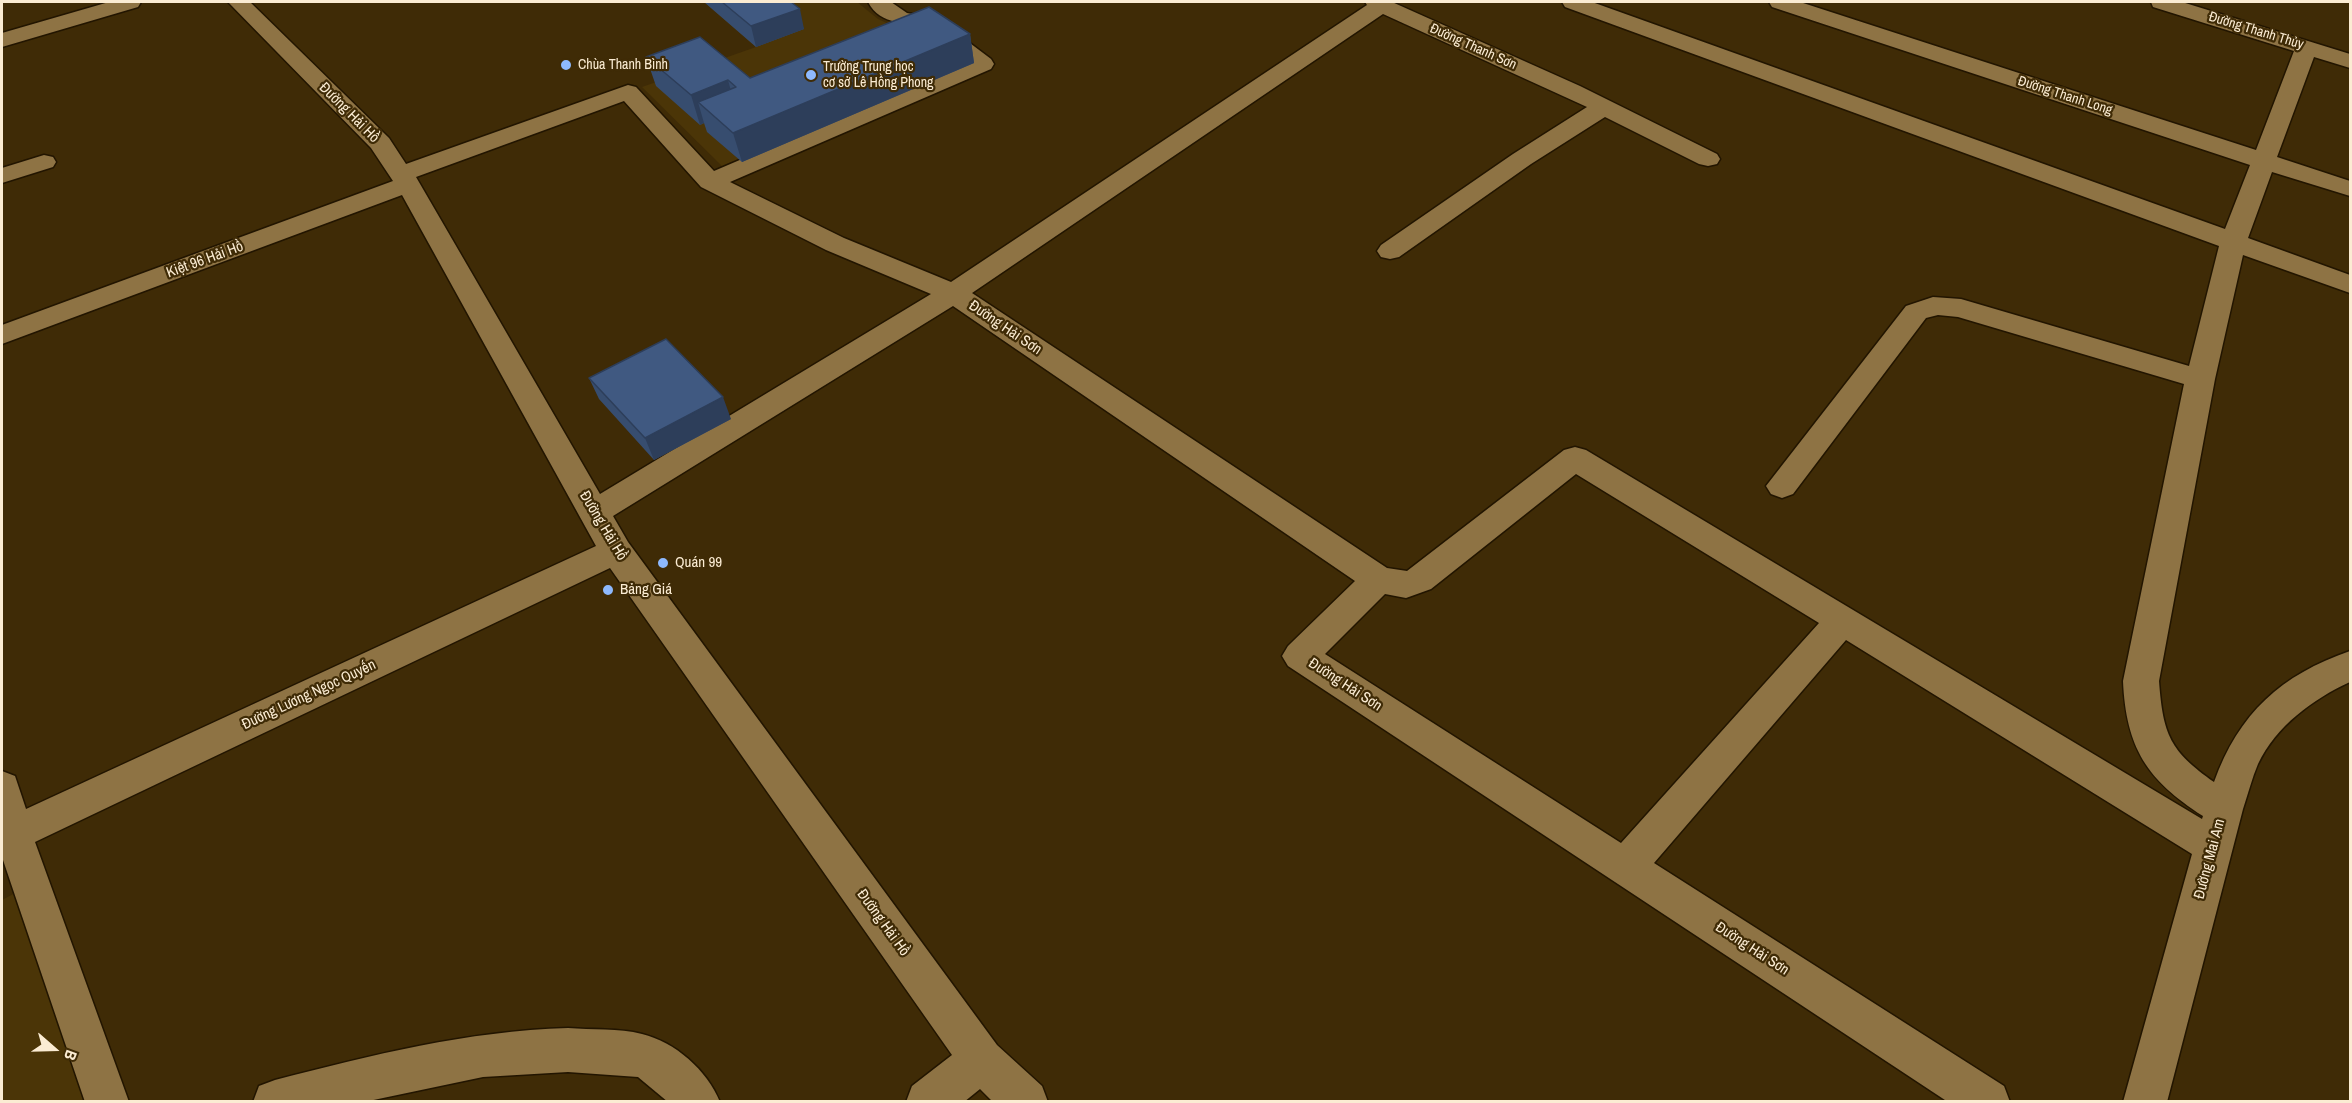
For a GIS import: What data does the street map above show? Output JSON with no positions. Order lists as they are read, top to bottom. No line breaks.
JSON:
{"streets":{"street":["Đường Thanh Thủy","Đường Thanh Sơn","Đường Thanh Long","Đường Hải Hồ","Kiệt 96 Hải Hồ","Đường Hải Sơn","Đường Lương Ngọc Quyến","Đường Mai Am"]},"crossings":[["Đường Hải Hồ","Kiệt 96 Hải Hồ"],["Đường Hải Hồ","Đường Lương Ngọc Quyến"],["Kiệt 96 Hải Hồ","Đường Hải Sơn"]],"places":["Chùa Thanh Bình","Trường Trung học cơ sở Lê Hồng Phong","Quán 99","Bảng Giá"],"north":"right"}
